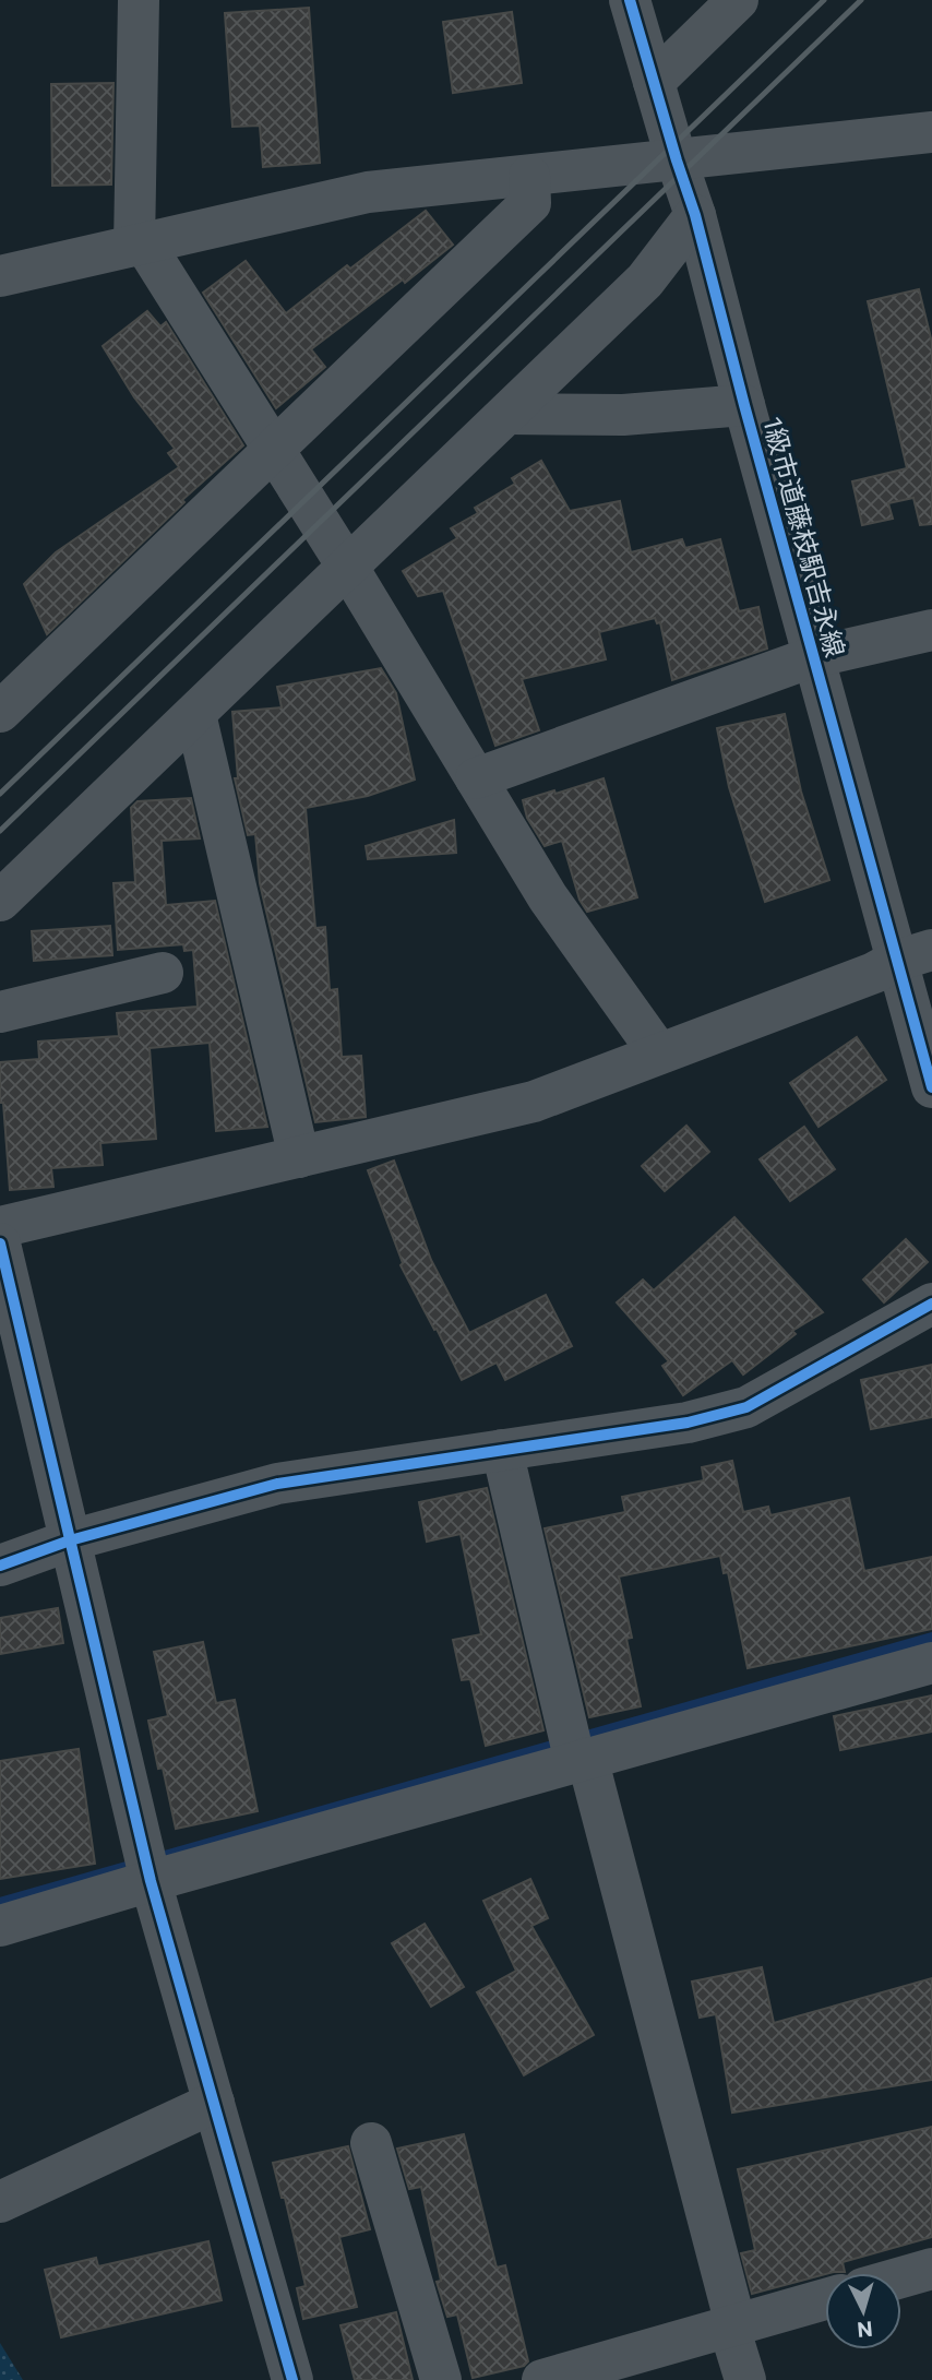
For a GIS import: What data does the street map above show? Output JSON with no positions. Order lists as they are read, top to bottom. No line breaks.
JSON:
{"streets":{"street":["1級市道藤枝駅吉永線"]},"north":"bottom"}
